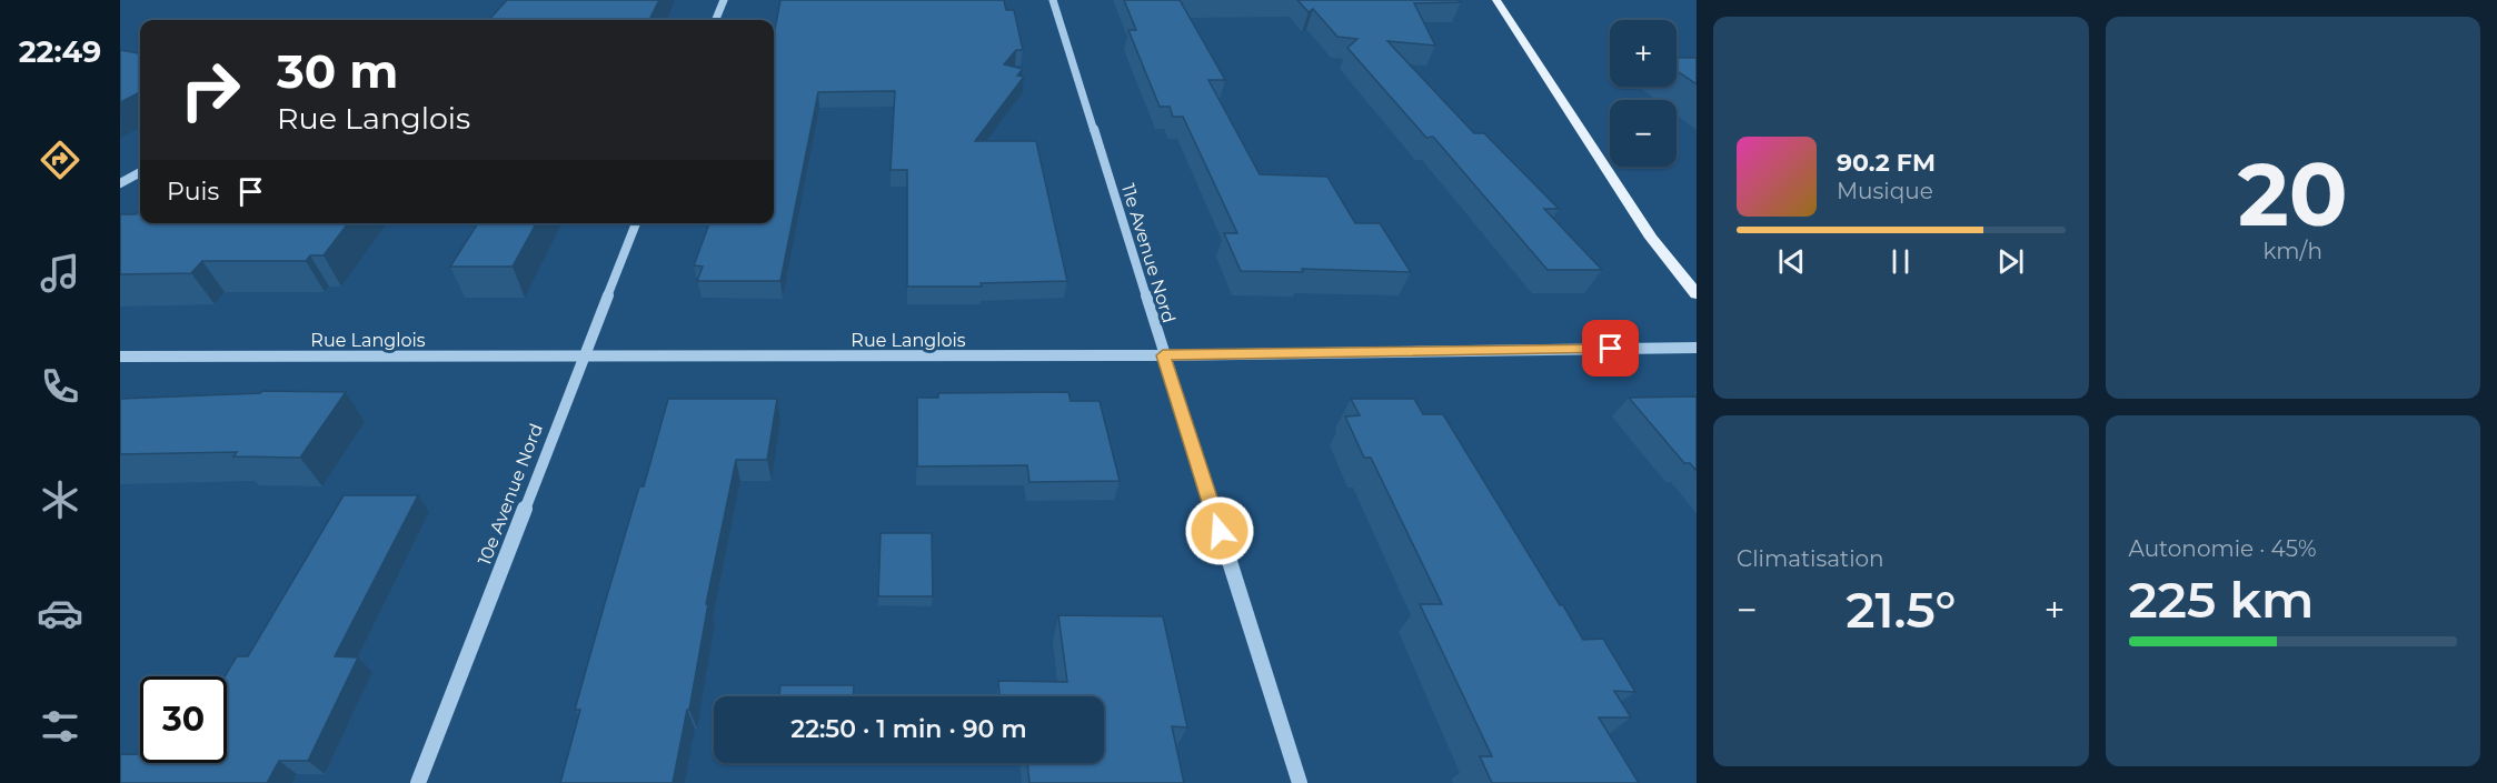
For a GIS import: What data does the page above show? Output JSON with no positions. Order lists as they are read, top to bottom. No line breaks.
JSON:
{"streets":{"street":["11e Avenue Nord","Rue Langlois","10e Avenue Nord"]},"crossings":[["11e Avenue Nord","Rue Langlois"],["Rue Langlois","10e Avenue Nord"]],"page":{"tabs":"22:49","tile":[["20","km/h"],"Climatisation",["Autonomie · 45%","225 km"]],"map_buttons":["+","−"],"turn":["30 m","Rue Langlois"],"song":["90.2 FM","Musique"],"then":"Puis","heat":["−","21.5°","+"],"limit":"30","trip":"22:50 · 1 min · 90 m"}}
